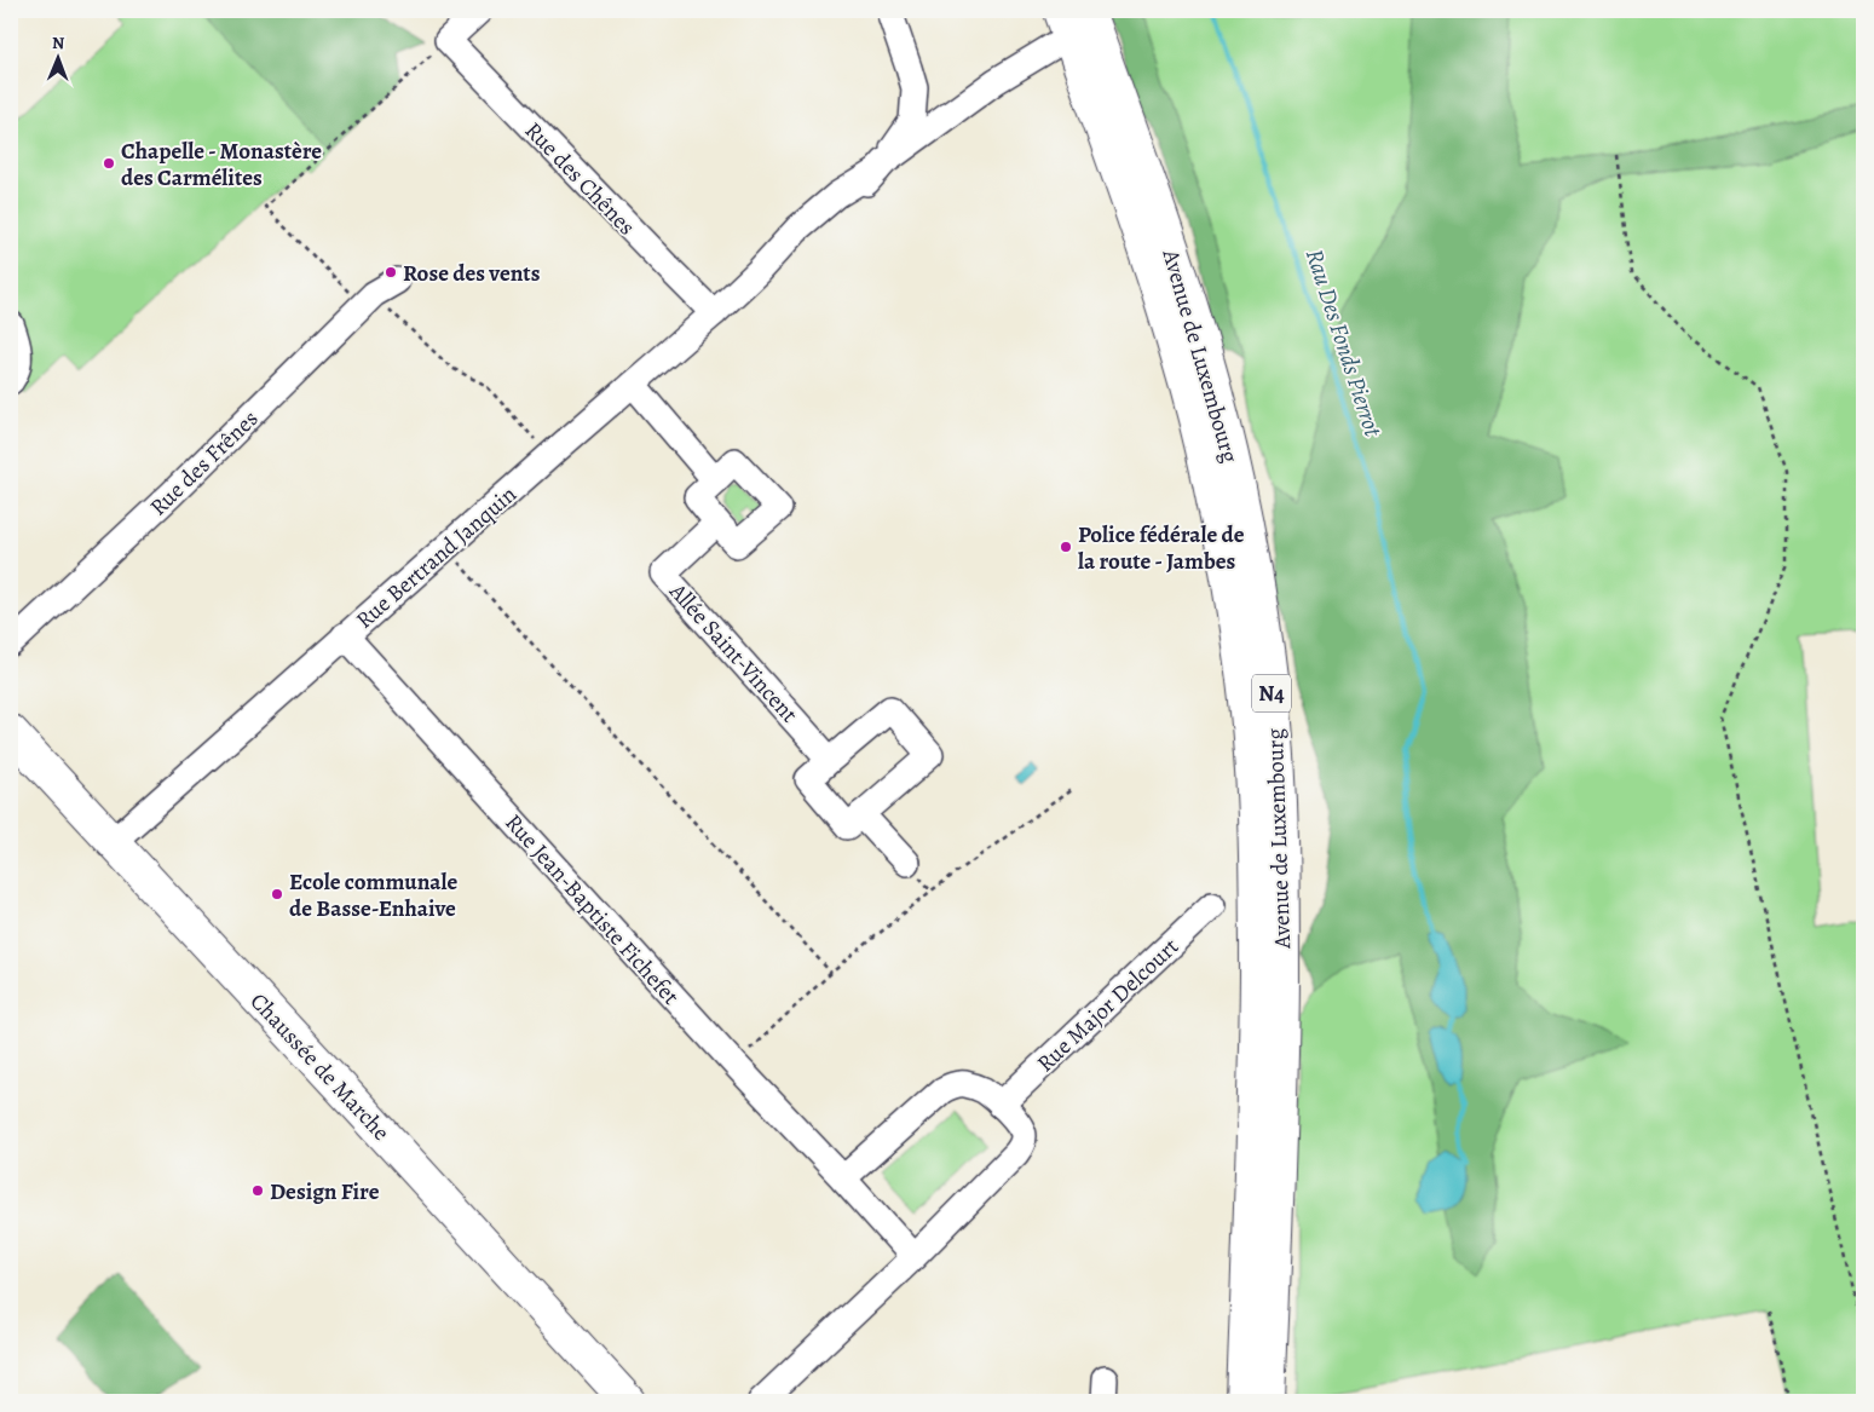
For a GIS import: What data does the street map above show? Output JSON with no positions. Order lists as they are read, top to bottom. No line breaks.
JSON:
{"streets":{"main road":["Avenue de Luxembourg","N4","Chaussée de Marche"],"street":["Rue des Chênes","Rue des Frênes","Rue Bertrand Janquin","Allée Saint-Vincent","Rue Jean-Baptiste Fichefet","Rue Major Delcourt"]},"crossings":[["Rue des Chênes","Rue Bertrand Janquin"],["Avenue de Luxembourg","Rue Bertrand Janquin"],["Rue Bertrand Janquin","Rue Jean-Baptiste Fichefet"],["Rue Bertrand Janquin","Chaussée de Marche"]],"water":["Rau Des Fonds Pierrot"],"places":["Chapelle - Monastère des Carmélites","Rose des vents","Police fédérale de la route - Jambes","Ecole communale de Basse-Enhaive","Design Fire"],"north":"top"}
